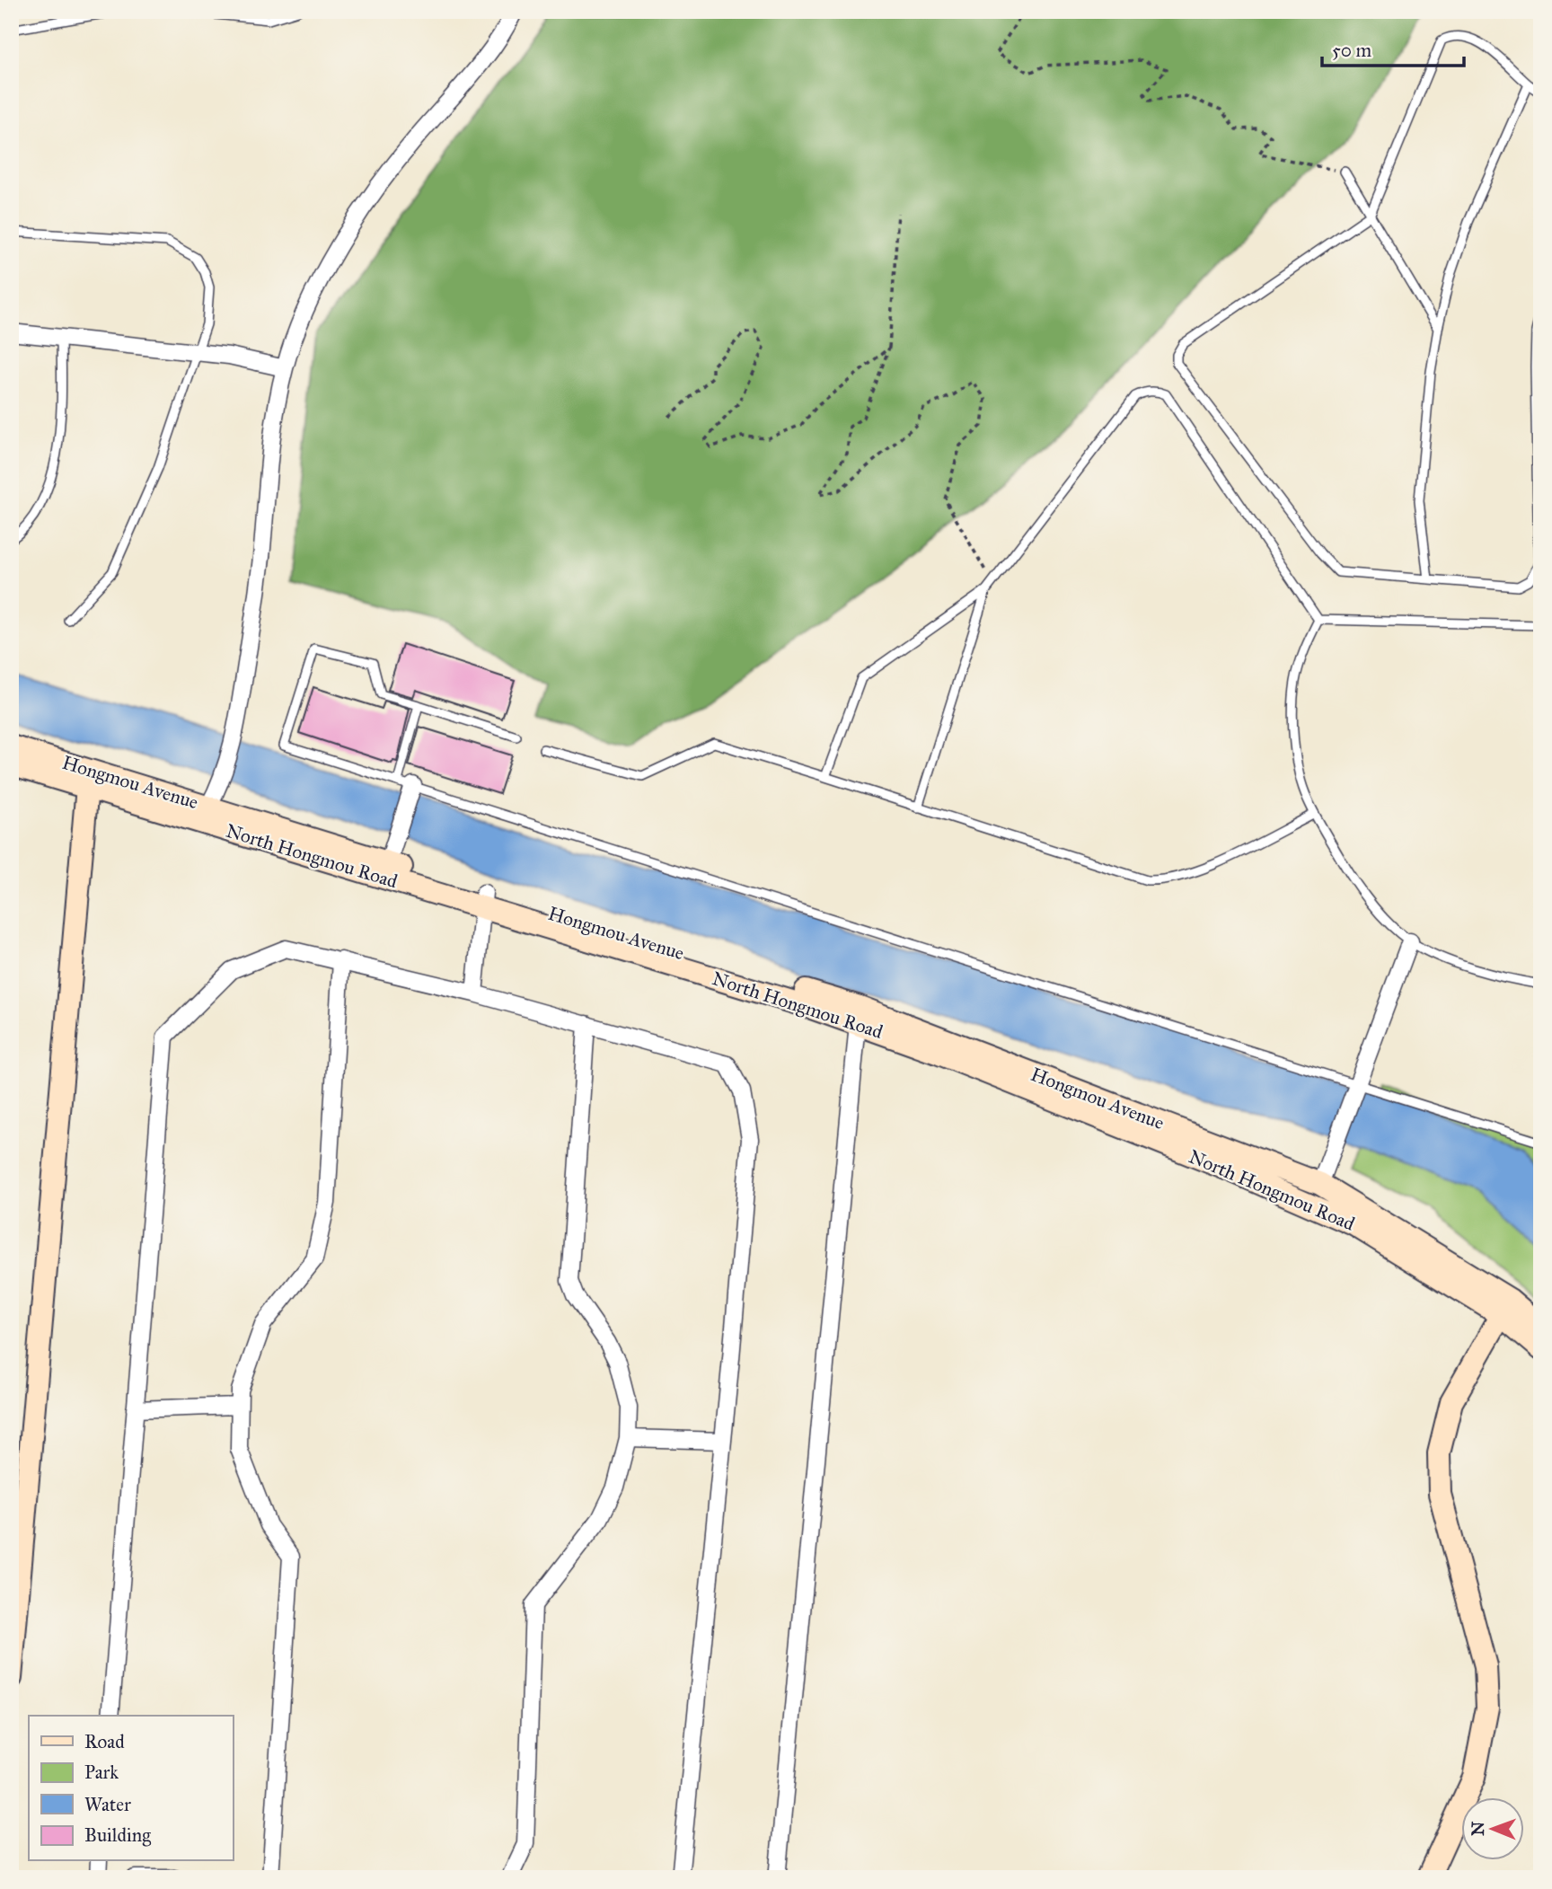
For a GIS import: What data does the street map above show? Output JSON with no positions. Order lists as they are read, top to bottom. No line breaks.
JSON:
{"streets":{"main road":["Hongmou Avenue","North Hongmou Road"]},"crossings":[["Hongmou Avenue","North Hongmou Road"]],"legend":["Road","Park","Water","Building"],"scale_bar":"50 m","north":"left"}
